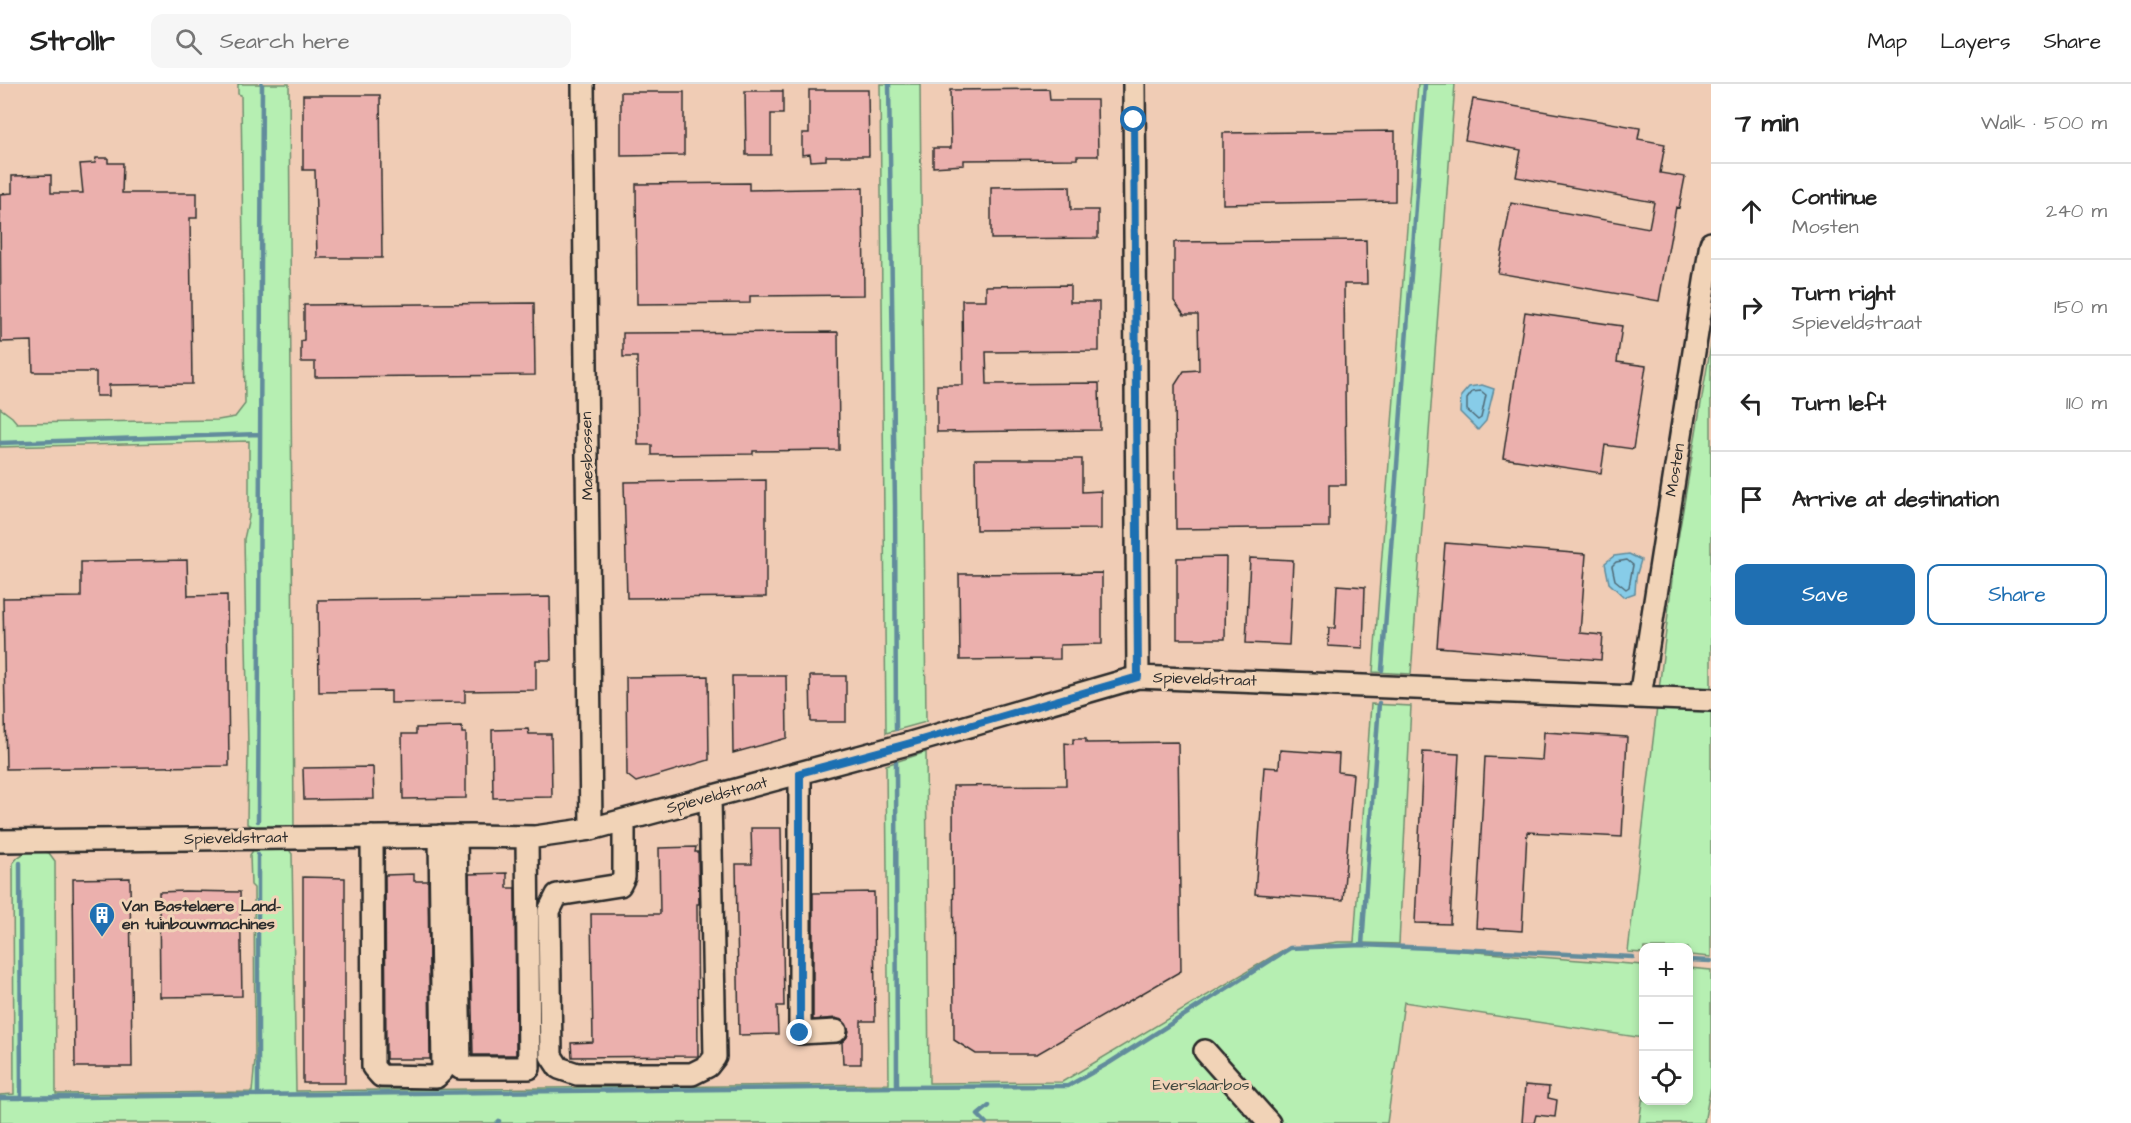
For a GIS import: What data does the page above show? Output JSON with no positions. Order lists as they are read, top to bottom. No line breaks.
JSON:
{"streets":{"street":["Maesbossen","Mosten","Spieveldstraat"]},"crossings":[["Maesbossen","Spieveldstraat"],["Mosten","Spieveldstraat"]],"parks":["Everslaarbos"],"places":{"building":["Van Bastelaere Land- en tuinbouwmachines"]},"page":{"header":"Strollr","search":"Search here","nav":["Map","Layers","Share"],"heading":["7 min","Walk · 500 m"],"list":[["Continue","Mosten","240 m"],["Turn right","Spieveldstraat","150 m"],["Turn left","110 m"],"Arrive at destination"],"buttons":["Save","Share"],"map_buttons":["+","−"]}}
